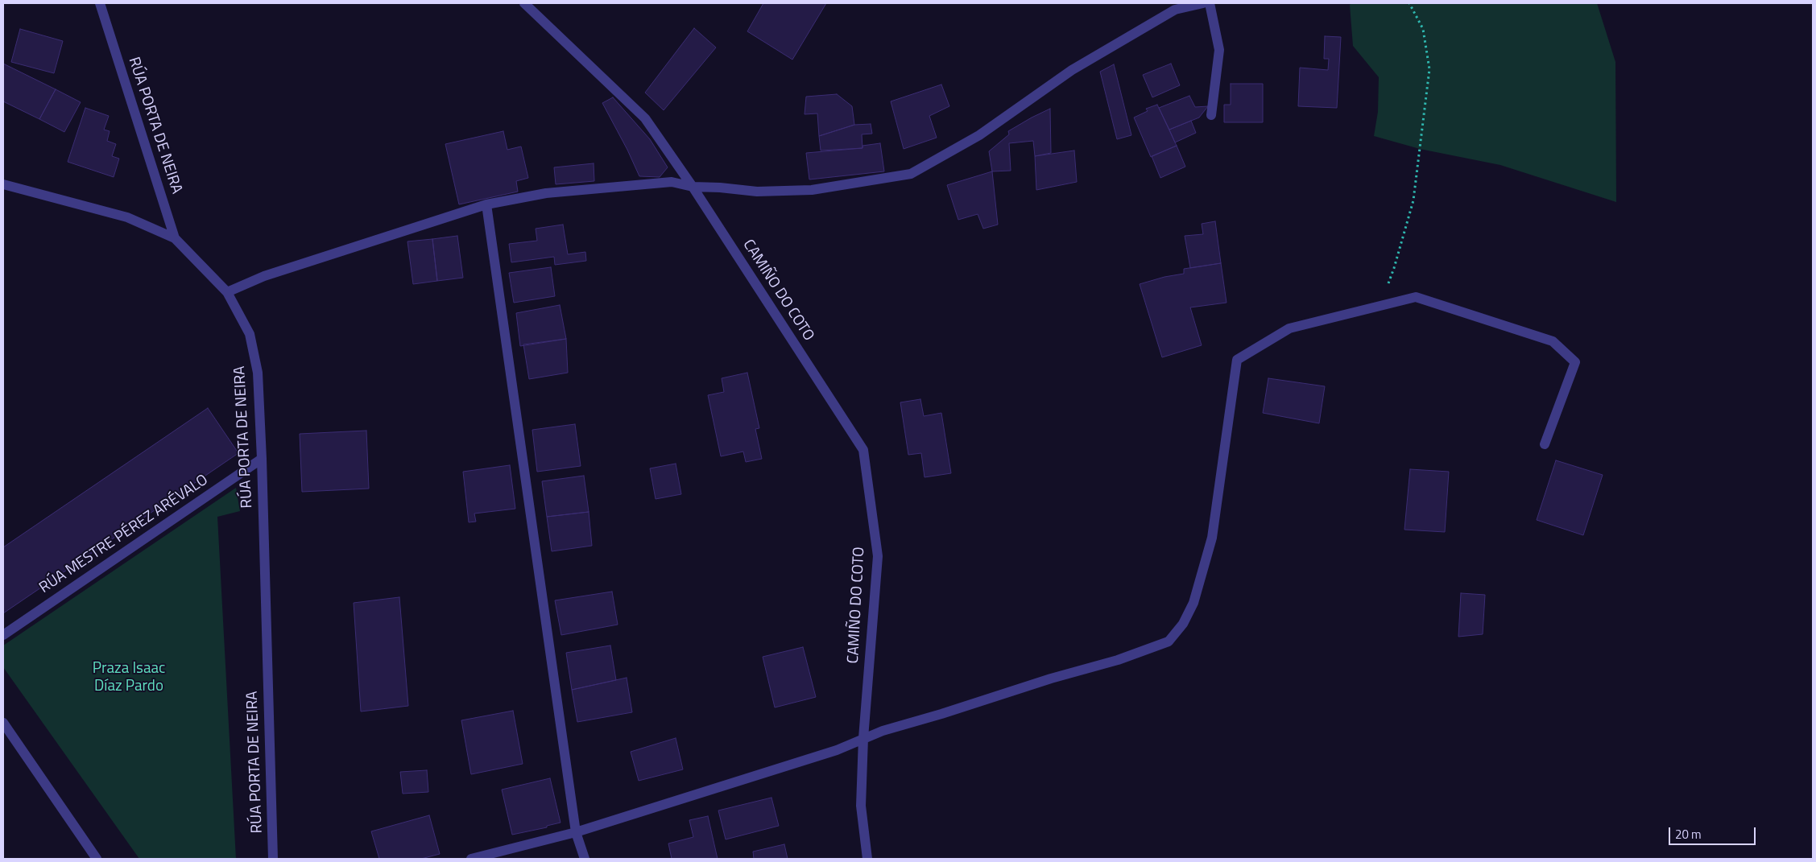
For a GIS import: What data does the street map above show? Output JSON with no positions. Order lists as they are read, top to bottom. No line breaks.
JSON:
{"streets":{"street":["RÚA PORTA DE NEIRA","CAMIÑO DO COTO","RÚA MESTRE PÉREZ ARÉVALO"]},"crossings":[["RÚA PORTA DE NEIRA","RÚA MESTRE PÉREZ ARÉVALO"]],"parks":["Praza Isaac Díaz Pardo"],"scale_bar":"20 m"}
